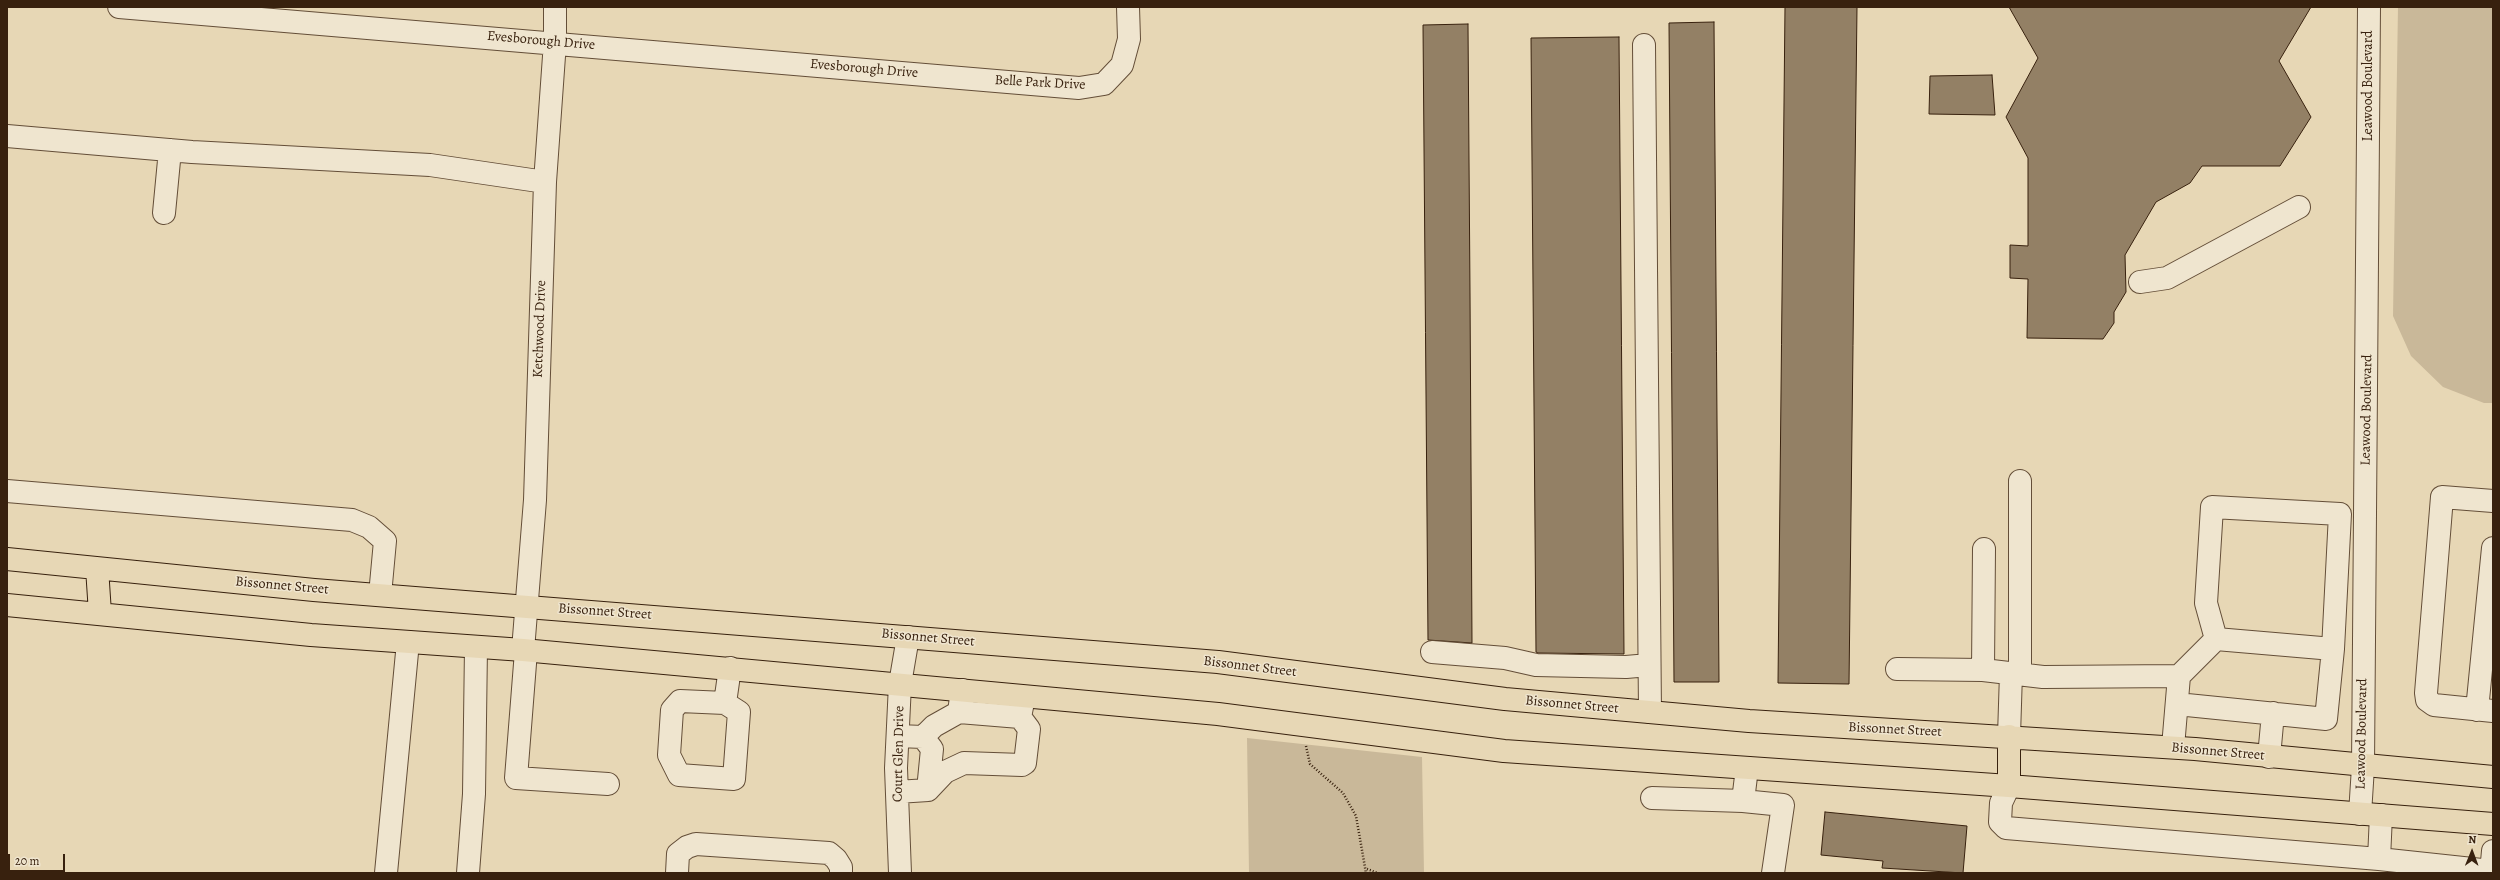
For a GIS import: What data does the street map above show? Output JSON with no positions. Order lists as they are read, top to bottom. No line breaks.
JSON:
{"streets":{"main road":["Bissonnet Street"],"street":["Evesborough Drive","Belle Park Drive","Leawood Boulevard","Ketchwood Drive","Court Glen Drive"]},"crossings":[["Evesborough Drive","Belle Park Drive"],["Evesborough Drive","Ketchwood Drive"],["Leawood Boulevard","Bissonnet Street"],["Ketchwood Drive","Bissonnet Street"],["Bissonnet Street","Court Glen Drive"]],"scale_bar":"20 m","north":"top"}
